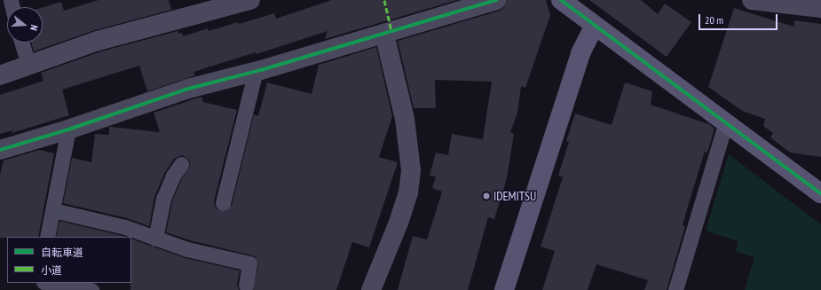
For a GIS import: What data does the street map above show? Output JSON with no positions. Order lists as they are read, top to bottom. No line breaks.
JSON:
{"places":["IDEMITSU"],"legend":["自転車道","小道"],"scale_bar":"20 m","north":"right"}
